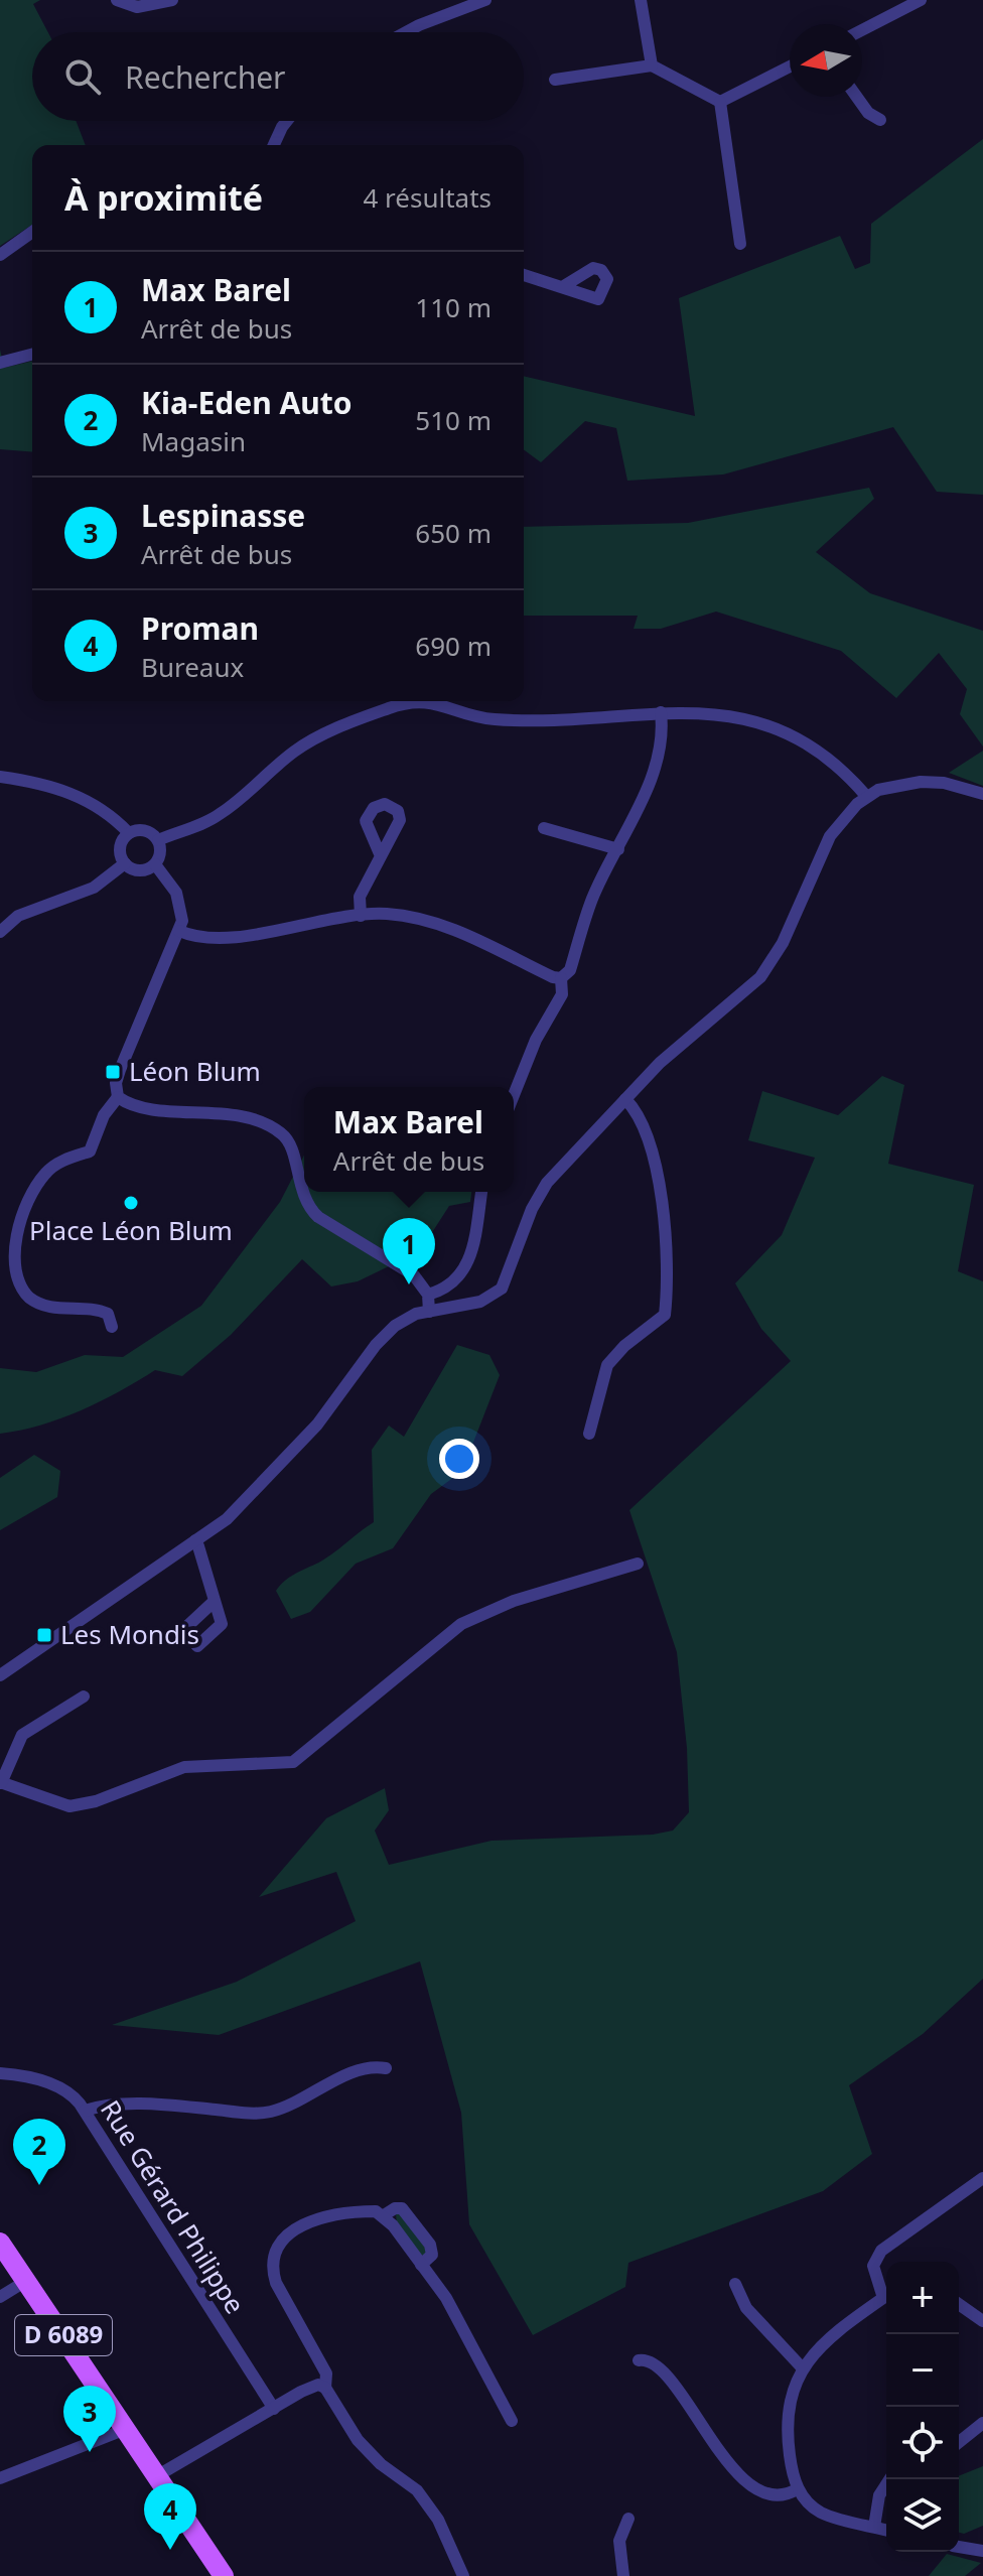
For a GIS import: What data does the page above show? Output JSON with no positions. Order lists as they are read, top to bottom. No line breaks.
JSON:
{"streets":{"main road":["D 6089"],"street":["Rue Gérard Philippe"]},"places":{"transit":["Léon Blum","Les Mondis"],"other":["Place Léon Blum"]},"north":"left","page":{"search":"Rechercher","heading":["À proximité","4 résultats"],"list":[{"mark":"1","name":"Max Barel","note":"Arrêt de bus","value":"110 m"},{"mark":"2","name":"Kia-Eden Auto","note":"Magasin","value":"510 m"},{"mark":"3","name":"Lespinasse","note":"Arrêt de bus","value":"650 m"},{"mark":"4","name":"Proman","note":"Bureaux","value":"690 m"}],"popup":["Max Barel","Arrêt de bus"],"pins":["1","2","3","4"],"map_buttons":["+","−"]}}
